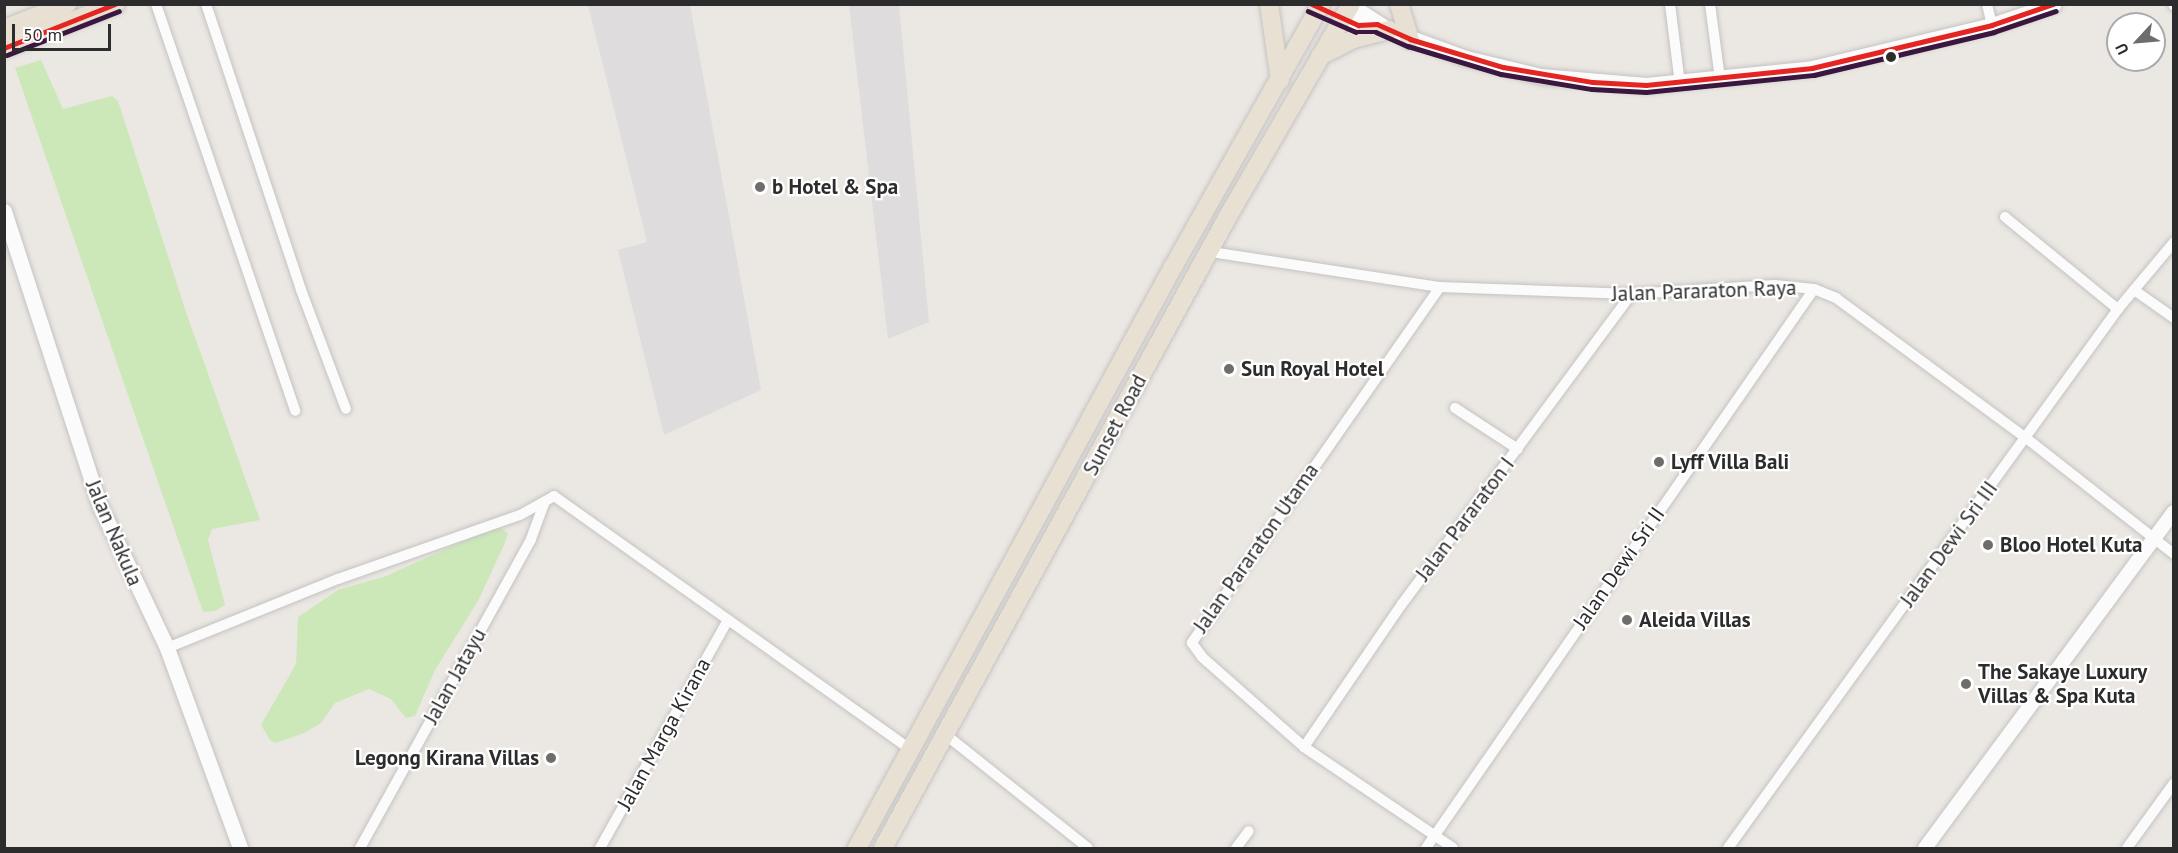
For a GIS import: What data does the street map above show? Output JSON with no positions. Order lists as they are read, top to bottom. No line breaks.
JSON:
{"streets":{"highway":["Sunset Road"],"main road":["Jalan Nakula"],"street":["Jalan Pararaton Raya","Jalan Pararaton I","Jalan Dewi Sri III","Jalan Pararaton Utama","Jalan Dewi Sri II","Jalan Jatayu","Jalan Marga Kirana"]},"crossings":[["Jalan Pararaton Raya","Sunset Road"],["Jalan Pararaton Raya","Jalan Pararaton I"],["Jalan Pararaton Raya","Jalan Dewi Sri III"],["Jalan Pararaton Raya","Jalan Pararaton Utama"],["Jalan Pararaton Raya","Jalan Dewi Sri II"],["Jalan Pararaton I","Jalan Pararaton Utama"],["Jalan Pararaton Utama","Jalan Dewi Sri II"]],"places":["b Hotel & Spa","Sun Royal Hotel","Lyff Villa Bali","Bloo Hotel Kuta","Aleida Villas","The Sakaye Luxury Villas & Spa Kuta","Legong Kirana Villas"],"scale_bar":"50 m","north":"bottom left"}
